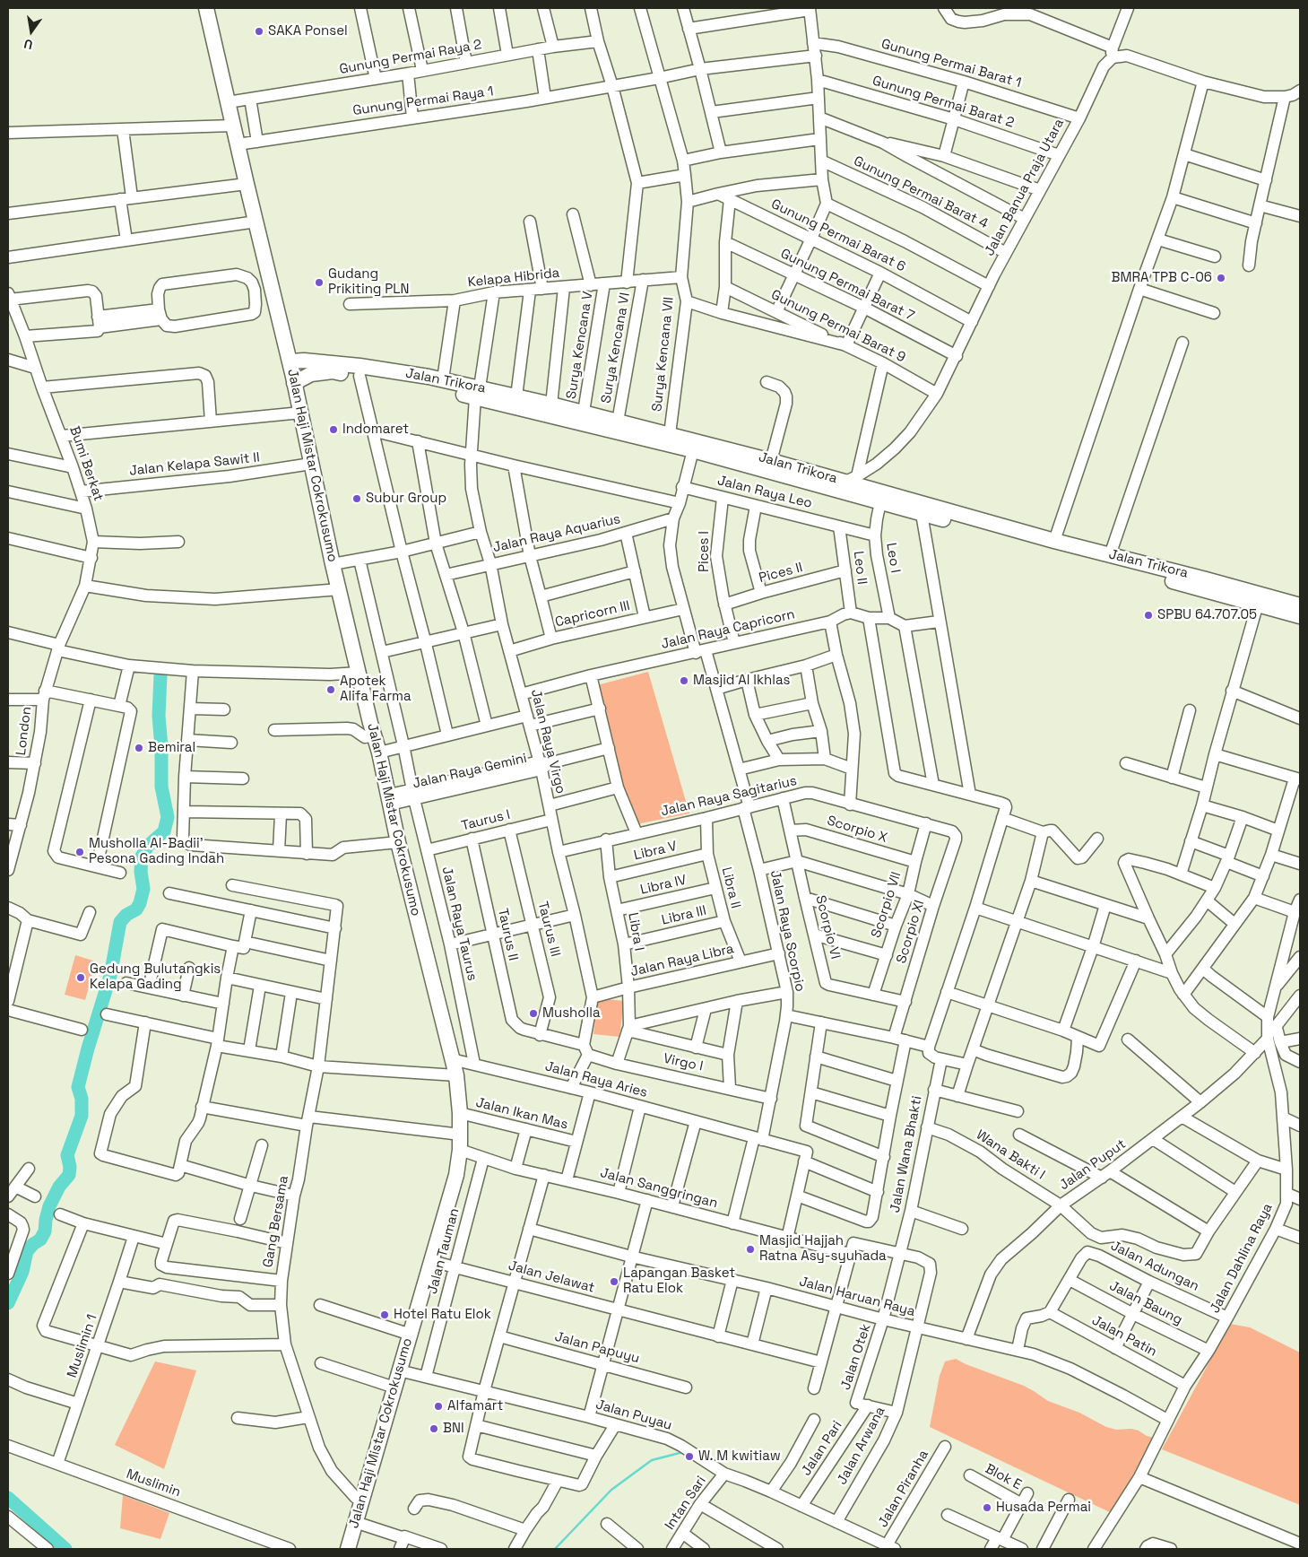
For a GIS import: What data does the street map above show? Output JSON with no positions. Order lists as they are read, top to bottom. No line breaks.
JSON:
{"streets":{"main road":["Jalan Trikora","Jalan Haji Mistar Cokrokusumo"],"street":["Gunung Permai Raya 2","Gunung Permai Barat 1","Gunung Permai Raya 1","Gunung Permai Barat 2","Jalan Banua Praja Utara","Gunung Permai Barat 4","Gunung Permai Barat 6","Kelapa Hibrida","Gunung Permai Barat 7","Gunung Permai Barat 9","Surya Kencana V","Surya Kencana VI","Surya Kencana VII","Bumi Berkat","Jalan Kelapa Sawit II","Jalan Raya Leo","Jalan Raya Aquarius","Pices I","Leo I","Leo II","Pices II","Capricorn III","Jalan Raya Capricorn","London","Jalan Raya Virgo","Jalan Raya Gemini","Jalan Raya Sagitarius","Taurus I","Scorpio X","Libra V","Libra IV","Libra II","Scorpio VII","Libra III","Jalan Raya Taurus","Scorpio VI","Taurus III","Jalan Raya Scorpio","Libra I","Scorpio XI","Taurus II","Jalan Raya Libra","Virgo I","Jalan Raya Aries","Jalan Ikan Mas","Jalan Wana Bhakti","Wana Bakti I","Jalan Puput","Jalan Sanggringan","Gang Bersama","Jalan Tauman","Jalan Dahlina Raya","Jalan Adungan","Jalan Jelawat","Jalan Haruan Raya","Jalan Baung","Jalan Patin","Muslimin 1","Jalan Papuyu","Jalan Otek","Jalan Puyau","Jalan Arwana","Jalan Pari","Blok E","Muslimin","Jalan Piranha","Intan Sari"]},"crossings":[["Gunung Permai Raya 2","Jalan Haji Mistar Cokrokusumo"],["Gunung Permai Barat 1","Jalan Banua Praja Utara"],["Gunung Permai Raya 1","Surya Kencana VII"],["Gunung Permai Raya 1","Jalan Haji Mistar Cokrokusumo"],["Gunung Permai Barat 2","Jalan Banua Praja Utara"],["Jalan Banua Praja Utara","Gunung Permai Barat 4"],["Jalan Banua Praja Utara","Gunung Permai Barat 6"],["Jalan Banua Praja Utara","Gunung Permai Barat 7"],["Jalan Banua Praja Utara","Gunung Permai Barat 9"],["Jalan Banua Praja Utara","Jalan Trikora"],["Kelapa Hibrida","Surya Kencana V"],["Kelapa Hibrida","Surya Kencana VI"],["Kelapa Hibrida","Surya Kencana VII"],["Kelapa Hibrida","Jalan Raya Virgo"],["Surya Kencana V","Jalan Trikora"],["Surya Kencana VI","Jalan Trikora"],["Surya Kencana VII","Jalan Trikora"],["Jalan Trikora","Jalan Haji Mistar Cokrokusumo"],["Jalan Trikora","Leo I"],["Jalan Trikora","Jalan Raya Virgo"],["Jalan Trikora","Jalan Raya Scorpio"],["Bumi Berkat","Jalan Kelapa Sawit II"],["Bumi Berkat","London"],["Jalan Kelapa Sawit II","Jalan Haji Mistar Cokrokusumo"],["Jalan Haji Mistar Cokrokusumo","Jalan Raya Gemini"],["Jalan Haji Mistar Cokrokusumo","Jalan Raya Aries"],["Jalan Haji Mistar Cokrokusumo","Jalan Ikan Mas"],["Jalan Haji Mistar Cokrokusumo","Jalan Sanggringan"],["Jalan Haji Mistar Cokrokusumo","Gang Bersama"],["Jalan Haji Mistar Cokrokusumo","Jalan Jelawat"],["Jalan Haji Mistar Cokrokusumo","Jalan Puyau"],["Jalan Raya Leo","Pices I"],["Jalan Raya Leo","Leo I"],["Jalan Raya Leo","Leo II"],["Jalan Raya Leo","Jalan Raya Scorpio"],["Jalan Raya Aquarius","Jalan Raya Virgo"],["Jalan Raya Aquarius","Jalan Raya Scorpio"],["Pices I","Pices II"],["Pices I","Jalan Raya Capricorn"],["Leo II","Pices II"],["Leo II","Jalan Raya Capricorn"],["Capricorn III","Jalan Raya Virgo"],["Capricorn III","Jalan Raya Scorpio"],["Jalan Raya Capricorn","Jalan Raya Virgo"],["Jalan Raya Capricorn","Jalan Raya Scorpio"],["Jalan Raya Virgo","Jalan Raya Gemini"],["Jalan Raya Virgo","Jalan Raya Sagitarius"],["Jalan Raya Virgo","Taurus I"],["Jalan Raya Virgo","Jalan Raya Libra"],["Jalan Raya Virgo","Virgo I"],["Jalan Raya Virgo","Jalan Raya Aries"],["Jalan Raya Gemini","Jalan Raya Taurus"],["Jalan Raya Sagitarius","Libra II"],["Jalan Raya Sagitarius","Scorpio VII"],["Jalan Raya Sagitarius","Scorpio VI"],["Jalan Raya Sagitarius","Jalan Raya Scorpio"],["Jalan Raya Sagitarius","Libra I"],["Jalan Raya Sagitarius","Scorpio XI"],["Taurus I","Jalan Raya Taurus"],["Taurus I","Taurus III"],["Taurus I","Taurus II"],["Scorpio X","Scorpio VII"],["Scorpio X","Scorpio VI"],["Libra V","Libra II"],["Libra V","Libra I"],["Libra IV","Libra II"],["Libra IV","Libra I"],["Libra II","Libra III"],["Libra II","Jalan Raya Libra"],["Scorpio VII","Scorpio VI"],["Libra III","Libra I"],["Jalan Raya Taurus","Jalan Raya Aries"],["Scorpio VI","Scorpio XI"],["Taurus III","Virgo I"],["Jalan Raya Scorpio","Jalan Raya Libra"],["Jalan Raya Scorpio","Virgo I"],["Jalan Raya Scorpio","Jalan Raya Aries"],["Jalan Raya Scorpio","Jalan Sanggringan"],["Libra I","Jalan Raya Libra"],["Libra I","Virgo I"],["Taurus II","Virgo I"],["Jalan Wana Bhakti","Wana Bakti I"],["Jalan Wana Bhakti","Jalan Haruan Raya"],["Jalan Wana Bhakti","Jalan Otek"],["Jalan Wana Bhakti","Jalan Arwana"],["Wana Bakti I","Jalan Puput"],["Jalan Puput","Jalan Dahlina Raya"],["Jalan Puput","Jalan Haruan Raya"],["Jalan Sanggringan","Jalan Tauman"],["Jalan Sanggringan","Jalan Arwana"],["Jalan Tauman","Jalan Jelawat"],["Jalan Tauman","Jalan Puyau"],["Jalan Dahlina Raya","Jalan Adungan"],["Jalan Dahlina Raya","Jalan Haruan Raya"],["Jalan Dahlina Raya","Jalan Baung"],["Jalan Dahlina Raya","Jalan Patin"],["Jalan Adungan","Jalan Baung"],["Jalan Haruan Raya","Jalan Otek"],["Jalan Haruan Raya","Jalan Arwana"],["Muslimin 1","Muslimin"],["Jalan Otek","Jalan Pari"],["Jalan Puyau","Jalan Arwana"],["Jalan Puyau","Jalan Pari"],["Jalan Puyau","Jalan Piranha"],["Jalan Puyau","Intan Sari"]],"places":["SAKA Ponsel","BMRA TPB C-06","Gudang Prikiting PLN","Indomaret","Subur Group","SPBU 64.707.05","Masjid Al Ikhlas","Apotek Alifa Farma","Bemiral","Musholla Al-Badii' Pesona Gading Indah","Gedung Bulutangkis Kelapa Gading","Musholla","Masjid Hajjah Ratna Asy-syuhada","Lapangan Basket Ratu Elok","Hotel Ratu Elok","Alfamart","BNI","W. M kwitiaw","Husada Permai"],"north":"bottom"}
